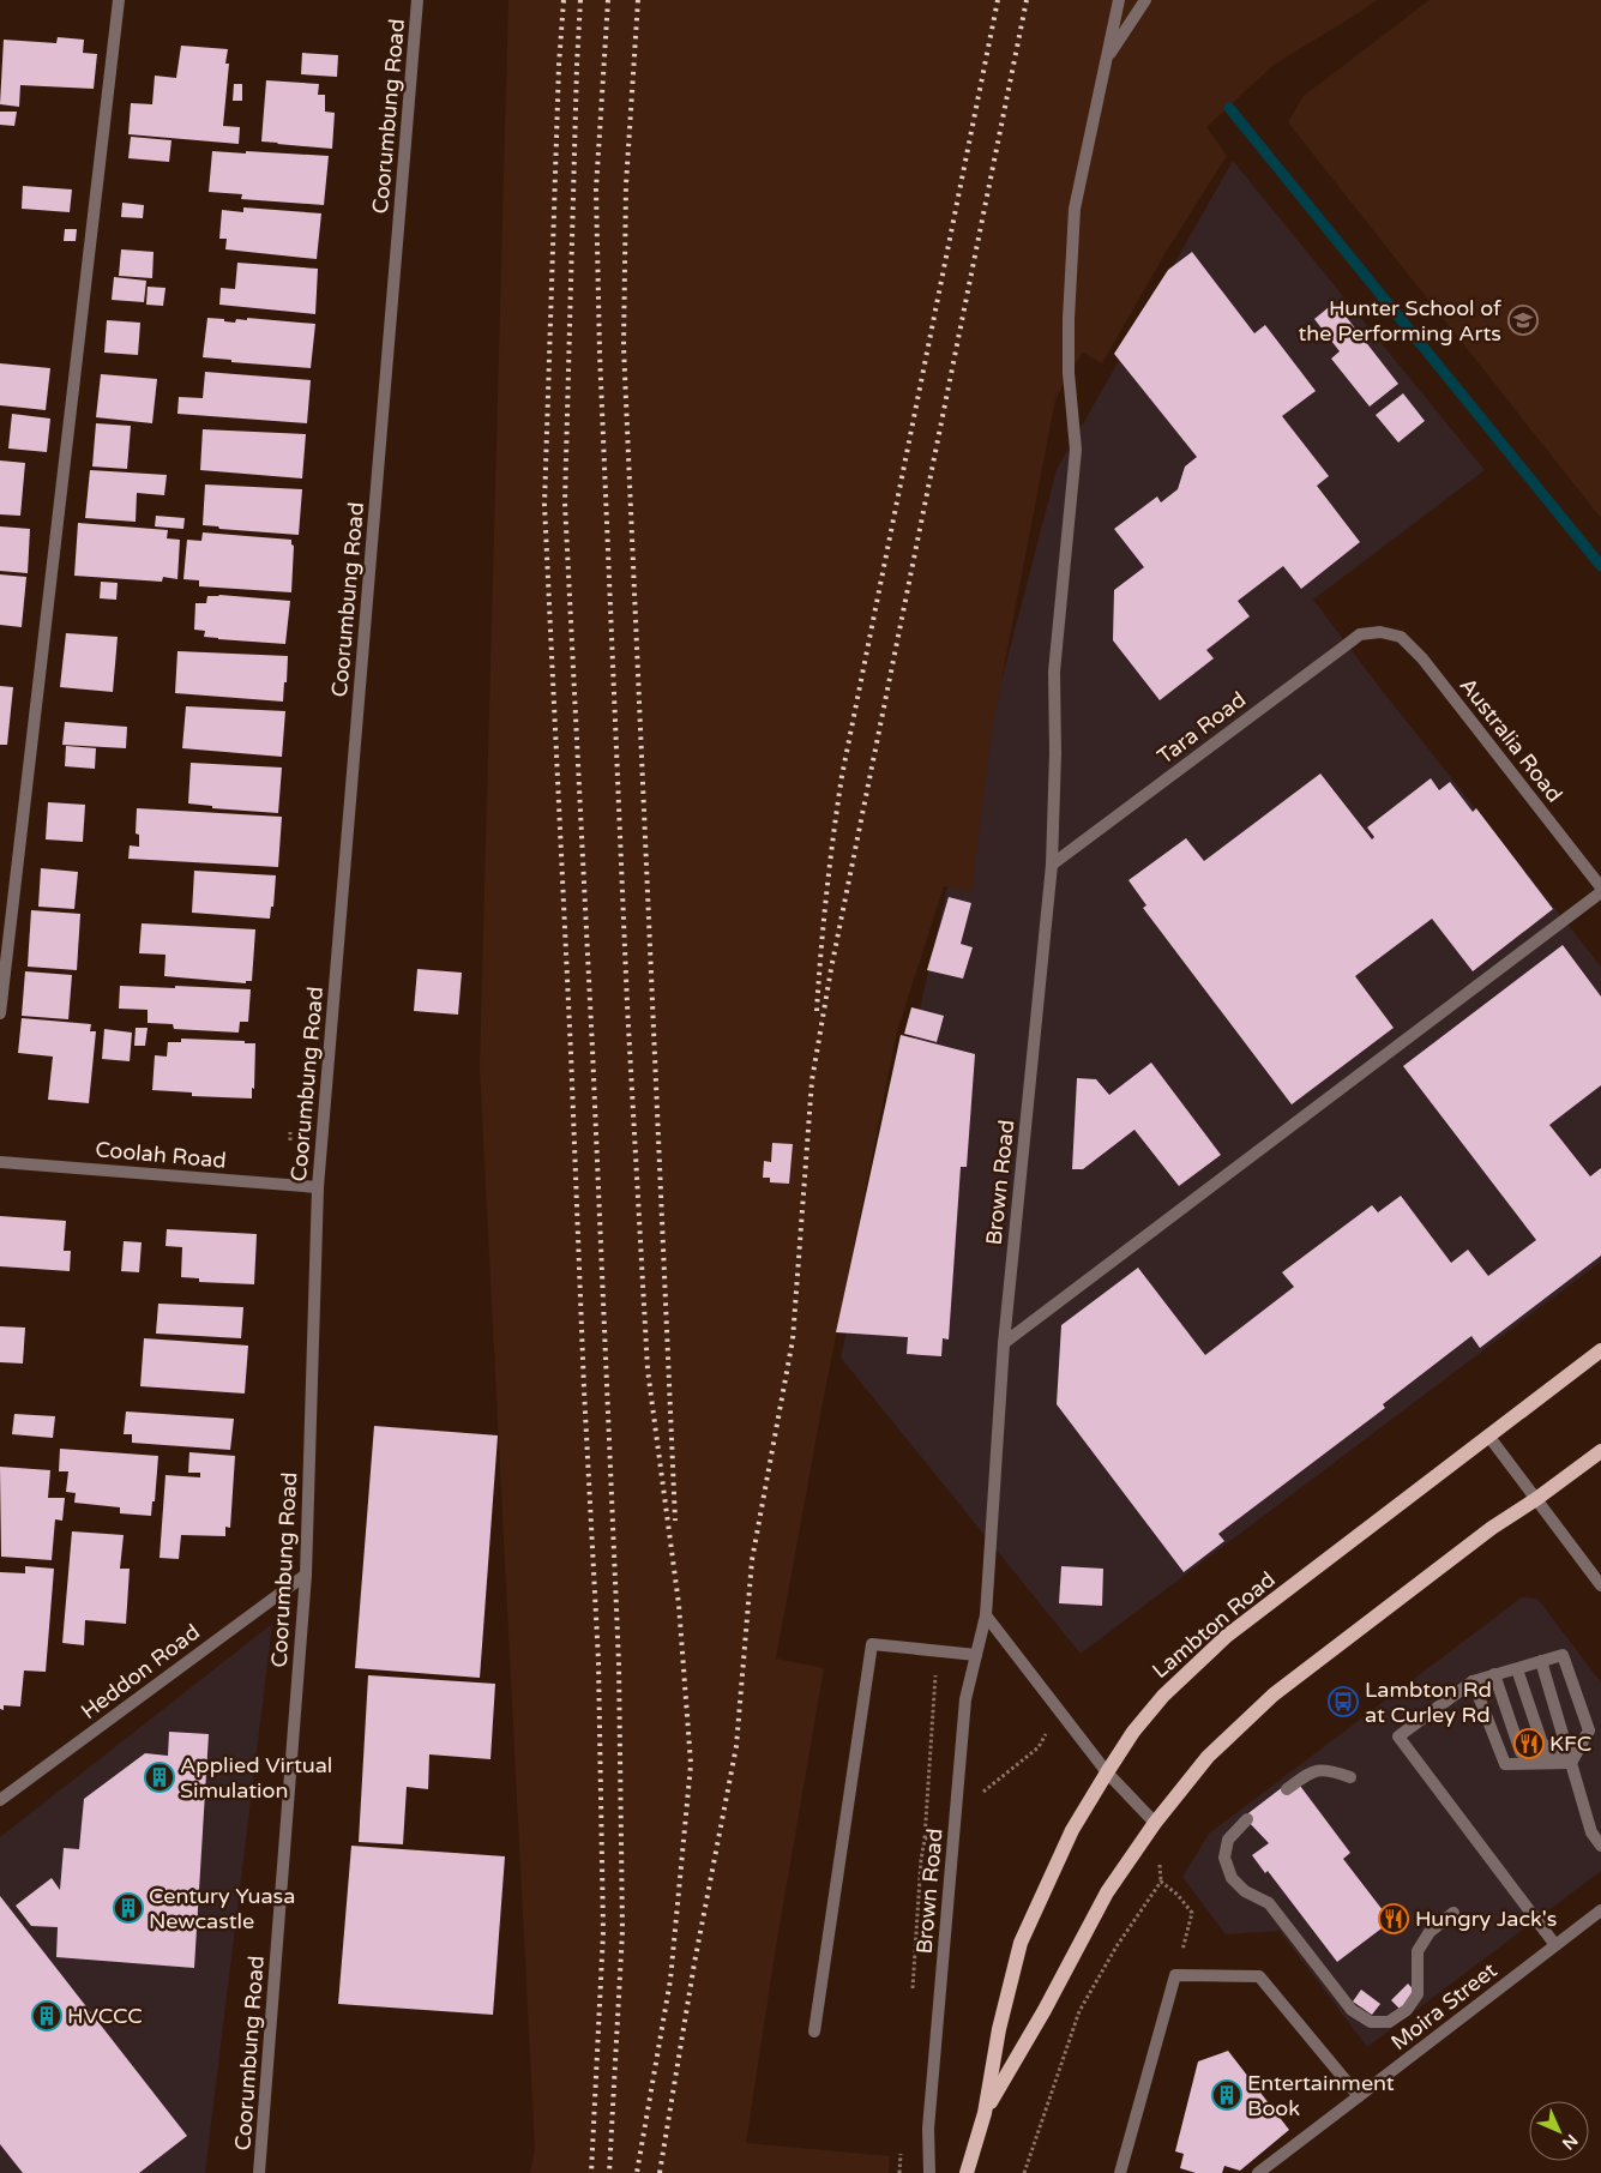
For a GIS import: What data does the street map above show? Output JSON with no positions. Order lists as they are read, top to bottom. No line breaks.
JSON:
{"streets":{"main road":["Lambton Road"],"street":["Coorumbung Road","Tara Road","Australia Road","Coolah Road","Brown Road","Heddon Road","Moira Street"]},"crossings":[["Coorumbung Road","Coolah Road"],["Coorumbung Road","Heddon Road"],["Tara Road","Australia Road"],["Tara Road","Brown Road"]],"places":{"school or university":["Hunter School of the Performing Arts"],"bus stop":["Lambton Rd at Curley Rd"],"restaurant":["KFC","Hungry Jack's"],"building":["Applied Virtual Simulation","Century Yuasa Newcastle","HVCCC","Entertainment Book"]},"north":"bottom right"}
